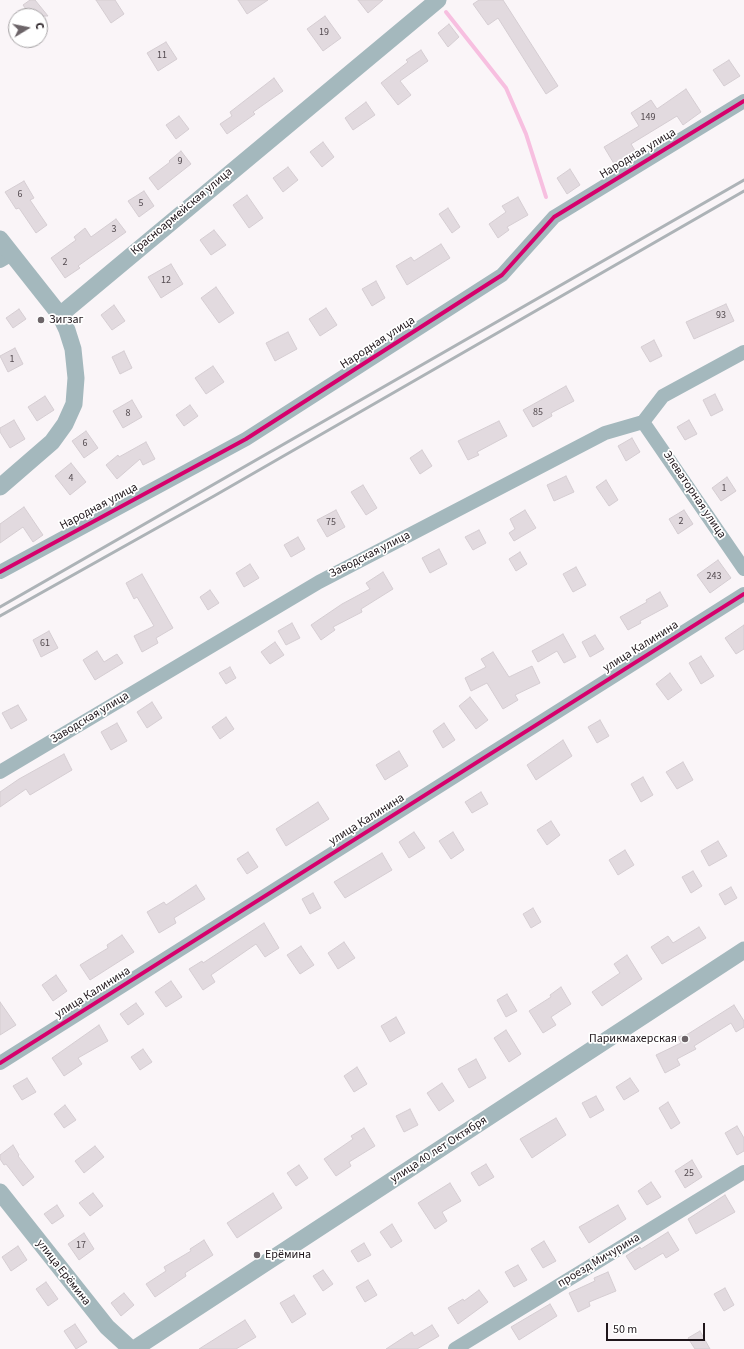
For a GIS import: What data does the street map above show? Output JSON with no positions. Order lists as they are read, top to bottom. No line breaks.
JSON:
{"streets":{"street":["Народная улица","Красноармейская улица","Элеваторная улица","Заводская улица","улица Калинина","улица 40 лет Октября","проезд Мичурина","улица Ерёмина"]},"crossings":[["Элеваторная улица","Заводская улица"],["улица 40 лет Октября","улица Ерёмина"]],"places":["Зигзаг","Парикмахерская","Ерёмина"],"house_numbers":["19","11","149","9","6","5","3","2","12","93","1","85","8","6","4","1","2","75","243","61","25","17"],"scale_bar":"50 m","north":"right"}
